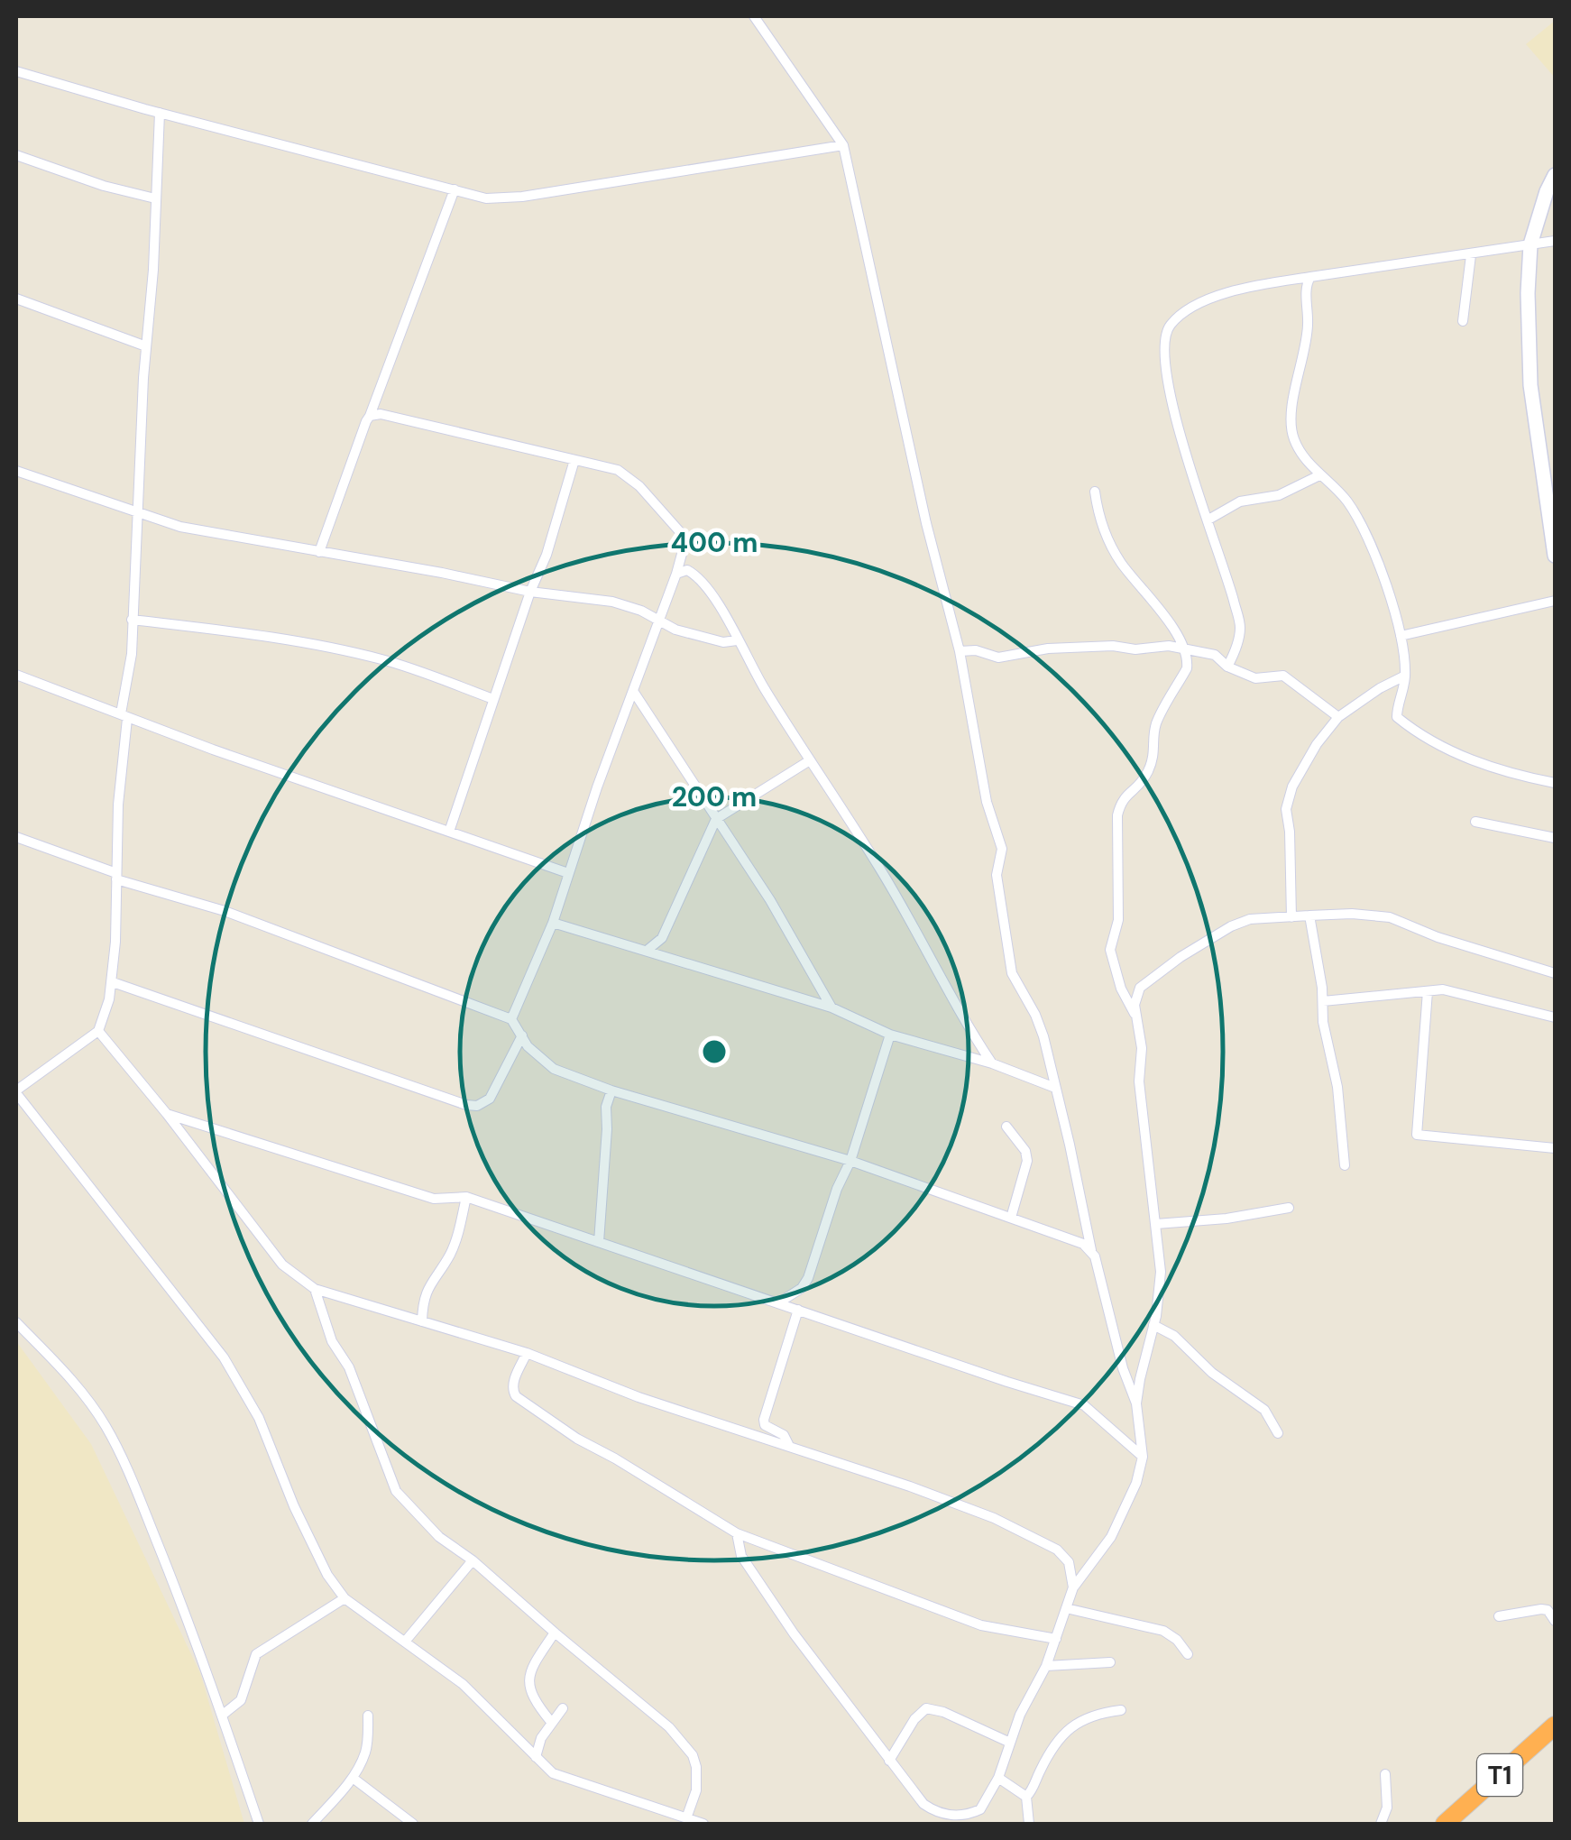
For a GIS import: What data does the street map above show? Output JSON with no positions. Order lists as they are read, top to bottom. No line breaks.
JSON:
{"streets":{"highway":["T1"]},"rings":["400 m","200 m"]}
